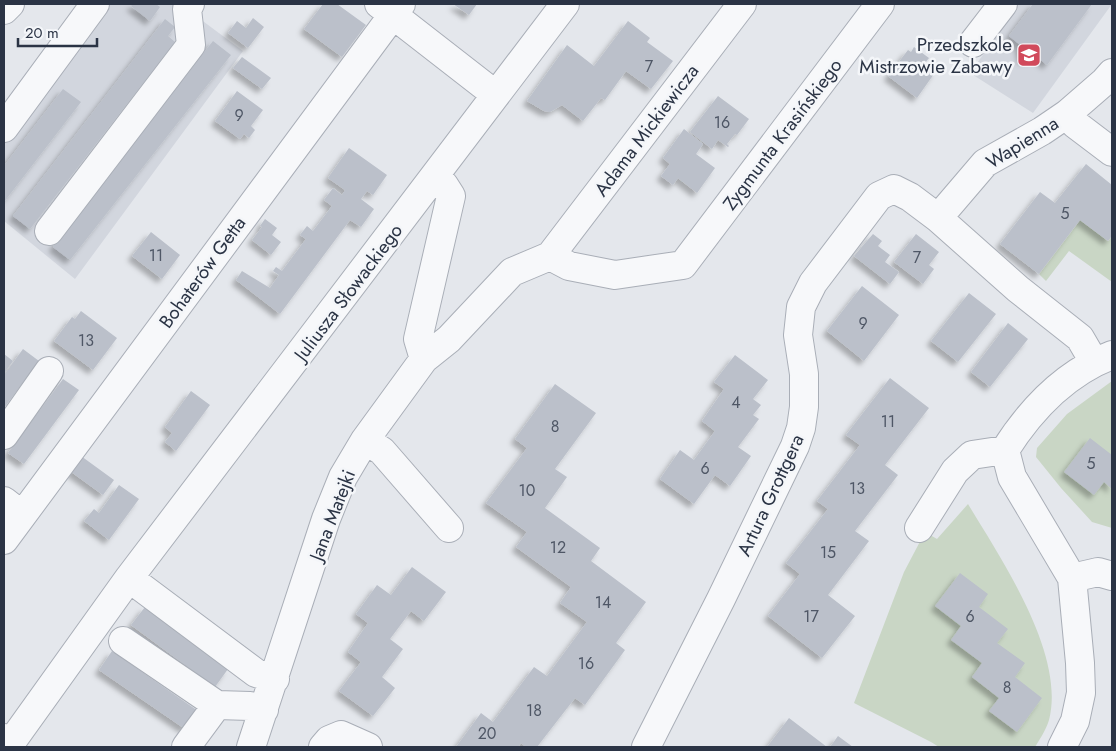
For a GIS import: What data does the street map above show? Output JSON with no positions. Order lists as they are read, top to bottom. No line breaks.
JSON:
{"streets":{"street":["Adama Mickiewicza","Zygmunta Krasińskiego","Wapienna","Bohaterów Getta","Juliusza Słowackiego","Artura Grottgera","Jana Matejki"]},"crossings":[["Adama Mickiewicza","Zygmunta Krasińskiego"],["Adama Mickiewicza","Jana Matejki"],["Zygmunta Krasińskiego","Jana Matejki"],["Wapienna","Artura Grottgera"]],"places":{"school or university":["Przedszkole Mistrzowie Zabawy"]},"house_numbers":["7","9","16","5","11","7","9","13","4","11","8","5","6","13","10","12","15","14","17","6","16","8","18","20"],"scale_bar":"20 m"}
